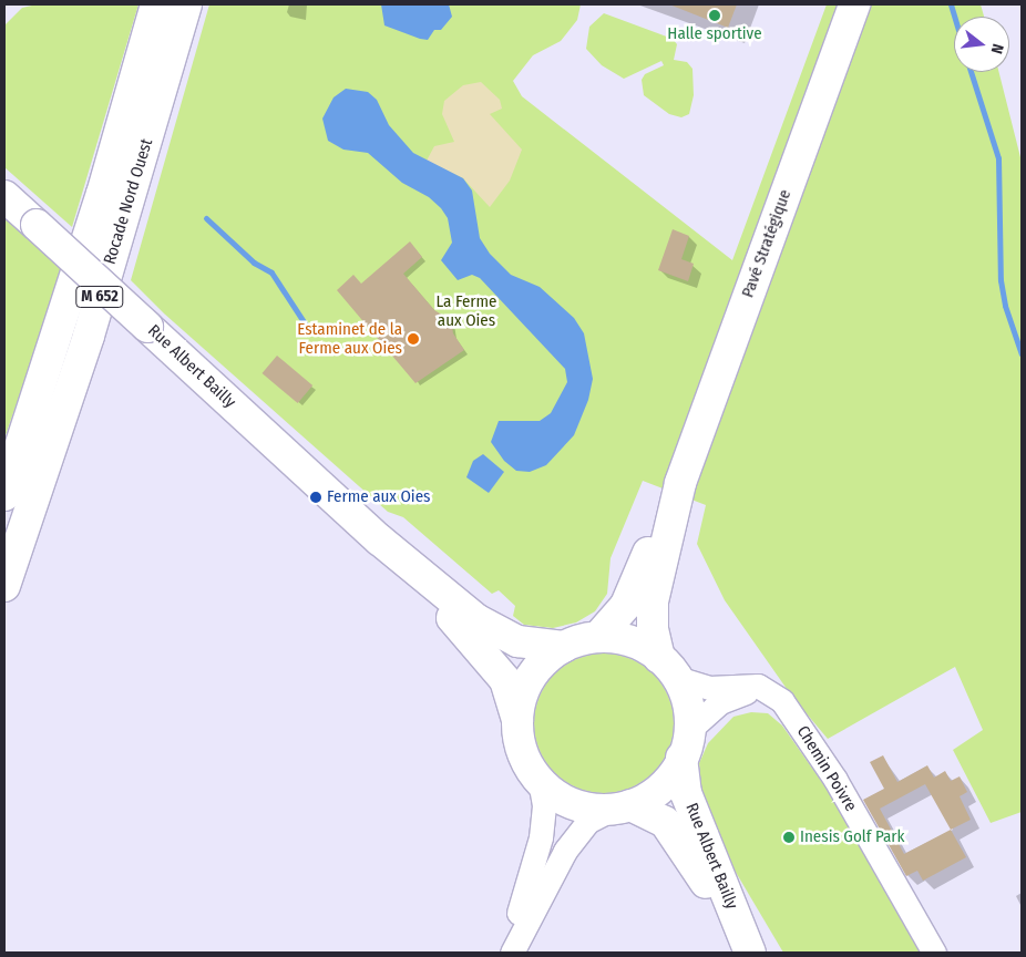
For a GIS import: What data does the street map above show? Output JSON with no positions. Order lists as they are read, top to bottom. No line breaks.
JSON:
{"streets":{"main road":["Rocade Nord Ouest","Pavé Stratégique","M 652","Rue Albert Bailly"],"street":["Chemin Poivre"]},"crossings":[["Pavé Stratégique","Rue Albert Bailly"],["Pavé Stratégique","Chemin Poivre"],["Rue Albert Bailly","Chemin Poivre"]],"parks":["La Ferme aux Oies"],"places":["Halle sportive","Estaminet de la Ferme aux Oies","Ferme aux Oies","Inesis Golf Park"],"north":"right"}
